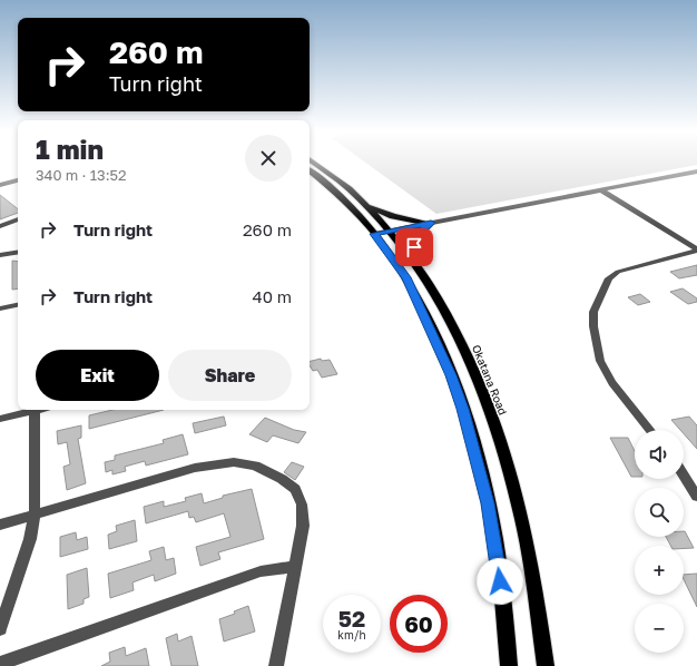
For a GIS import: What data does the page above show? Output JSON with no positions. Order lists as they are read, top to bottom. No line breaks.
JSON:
{"streets":{"main road":["Okatana Road"]},"page":{"turn":["260 m","Turn right"],"heading":["1 min","340 m · 13:52"],"list":[{"name":"Turn right","value":"260 m"},{"name":"Turn right","value":"40 m"}],"buttons":["Exit","Share"],"map_buttons":["+","−"],"speed":"52 km/h","limit":"60"}}
